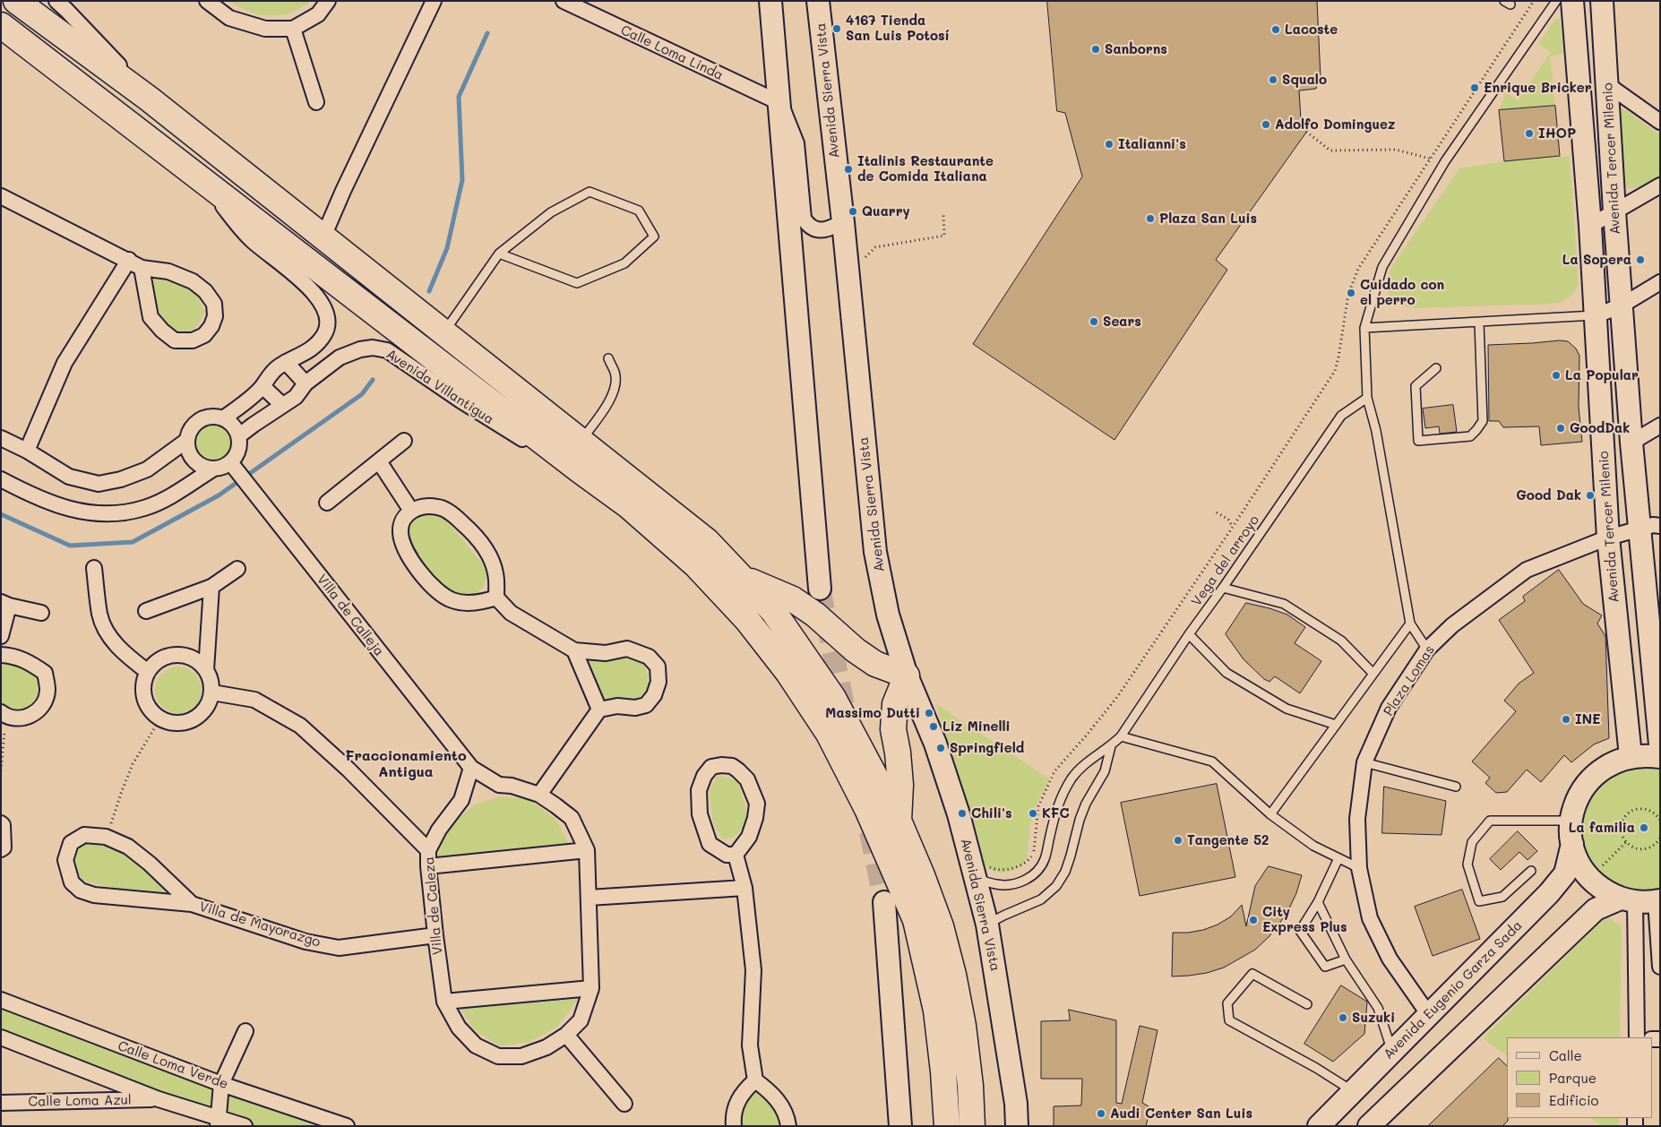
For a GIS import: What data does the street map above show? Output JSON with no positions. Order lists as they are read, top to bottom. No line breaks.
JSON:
{"streets":{"street":["Calle Loma Linda","Avenida Sierra Vista","Avenida Tercer Milenio","Avenida Villantigua","Villa de Calleja","Plaza Lomas","Villa de Caleza","Villa de Mayorazgo","Avenida Eugenio Garza Sada","Calle Loma Verde","Calle Loma Azul"],"lane":["Vega del arroyo"]},"crossings":[["Avenida Sierra Vista","Vega del arroyo"],["Avenida Tercer Milenio","Plaza Lomas"],["Avenida Villantigua","Villa de Calleja"],["Villa de Calleja","Villa de Caleza"],["Plaza Lomas","Avenida Eugenio Garza Sada"],["Villa de Caleza","Villa de Mayorazgo"]],"districts":["Fraccionamiento Antigua"],"places":["4167 Tienda San Luis Potosí","Lacoste","Sanborns","Squalo","Enrique Bricker","Adolfo Dominguez","IHOP","Italianni's","Italinis Restaurante de Comida Italiana","Quarry","Plaza San Luis","La Sopera","Cuidado con el perro","Sears","La Popular","GoodDak","Good Dak","Massimo Dutti","INE","Liz Minelli","Springfield","Chili's","KFC","La familia","Tangente 52","City Express Plus","Suzuki","Audi Center San Luis"],"legend":["Calle","Parque","Edificio"]}
